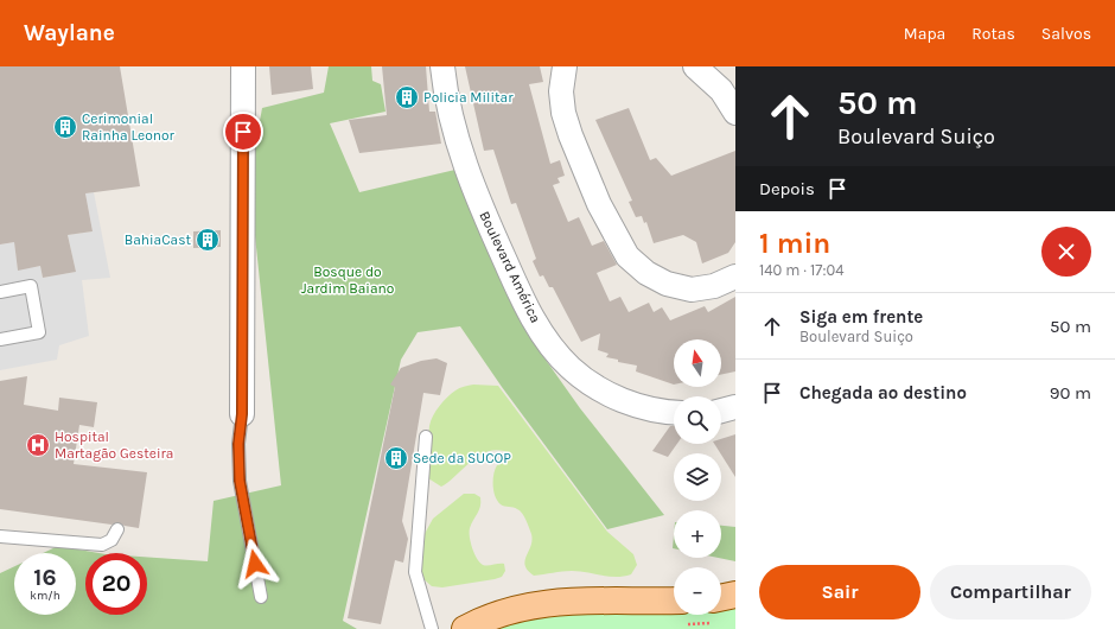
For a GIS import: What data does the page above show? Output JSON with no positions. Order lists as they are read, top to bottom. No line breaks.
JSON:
{"streets":{"street":["Boulevard América"]},"parks":["Bosque do Jardim Baiano"],"places":{"building":["Policia Militar","Cerimonial Rainha Leonor","BahiaCast","Sede da SUCOP"],"hospital":["Hospital Martagão Gesteira"]},"north":"top","page":{"header":"Waylane","nav":["Mapa","Rotas","Salvos"],"turn":["50 m","Boulevard Suiço"],"then":"Depois","heading":["1 min","140 m · 17:04"],"list":[{"name":"Siga em frente","note":"Boulevard Suiço","value":"50 m"},{"name":"Chegada ao destino","value":"90 m"}],"map_buttons":["+","−"],"speed":"16 km/h","limit":"20","buttons":["Sair","Compartilhar"]}}
